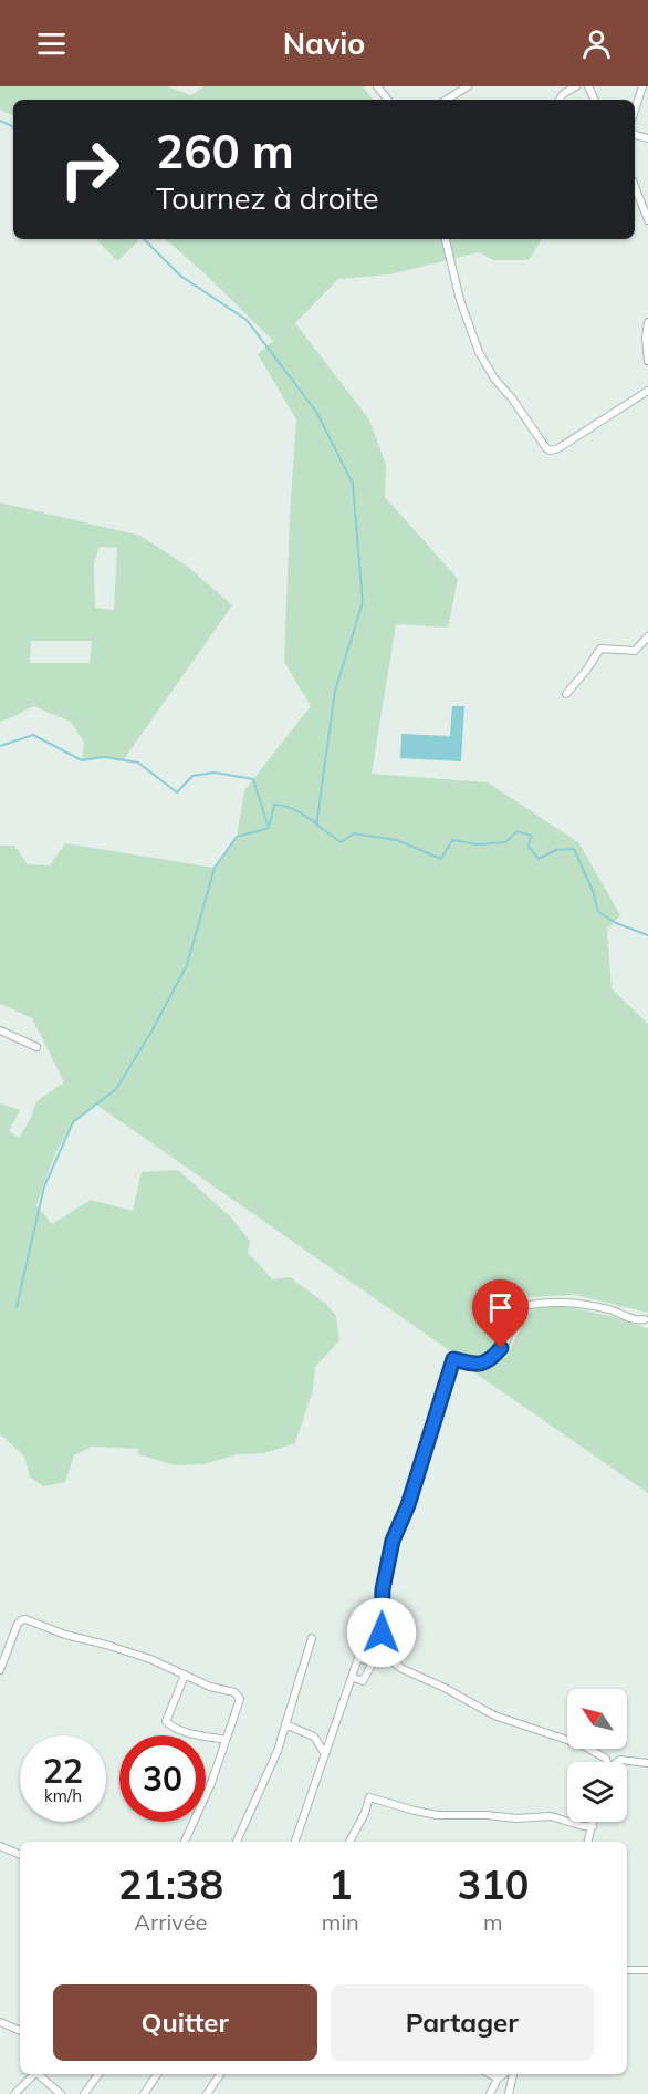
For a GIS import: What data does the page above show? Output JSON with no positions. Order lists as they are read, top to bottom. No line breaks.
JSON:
{"north":"top left","page":{"header":"Navio","turn":["260 m","Tournez à droite"],"speed":"22 km/h","limit":"30","eta":["21:38","Arrivée","1","min","310","m"],"buttons":["Quitter","Partager"]}}
